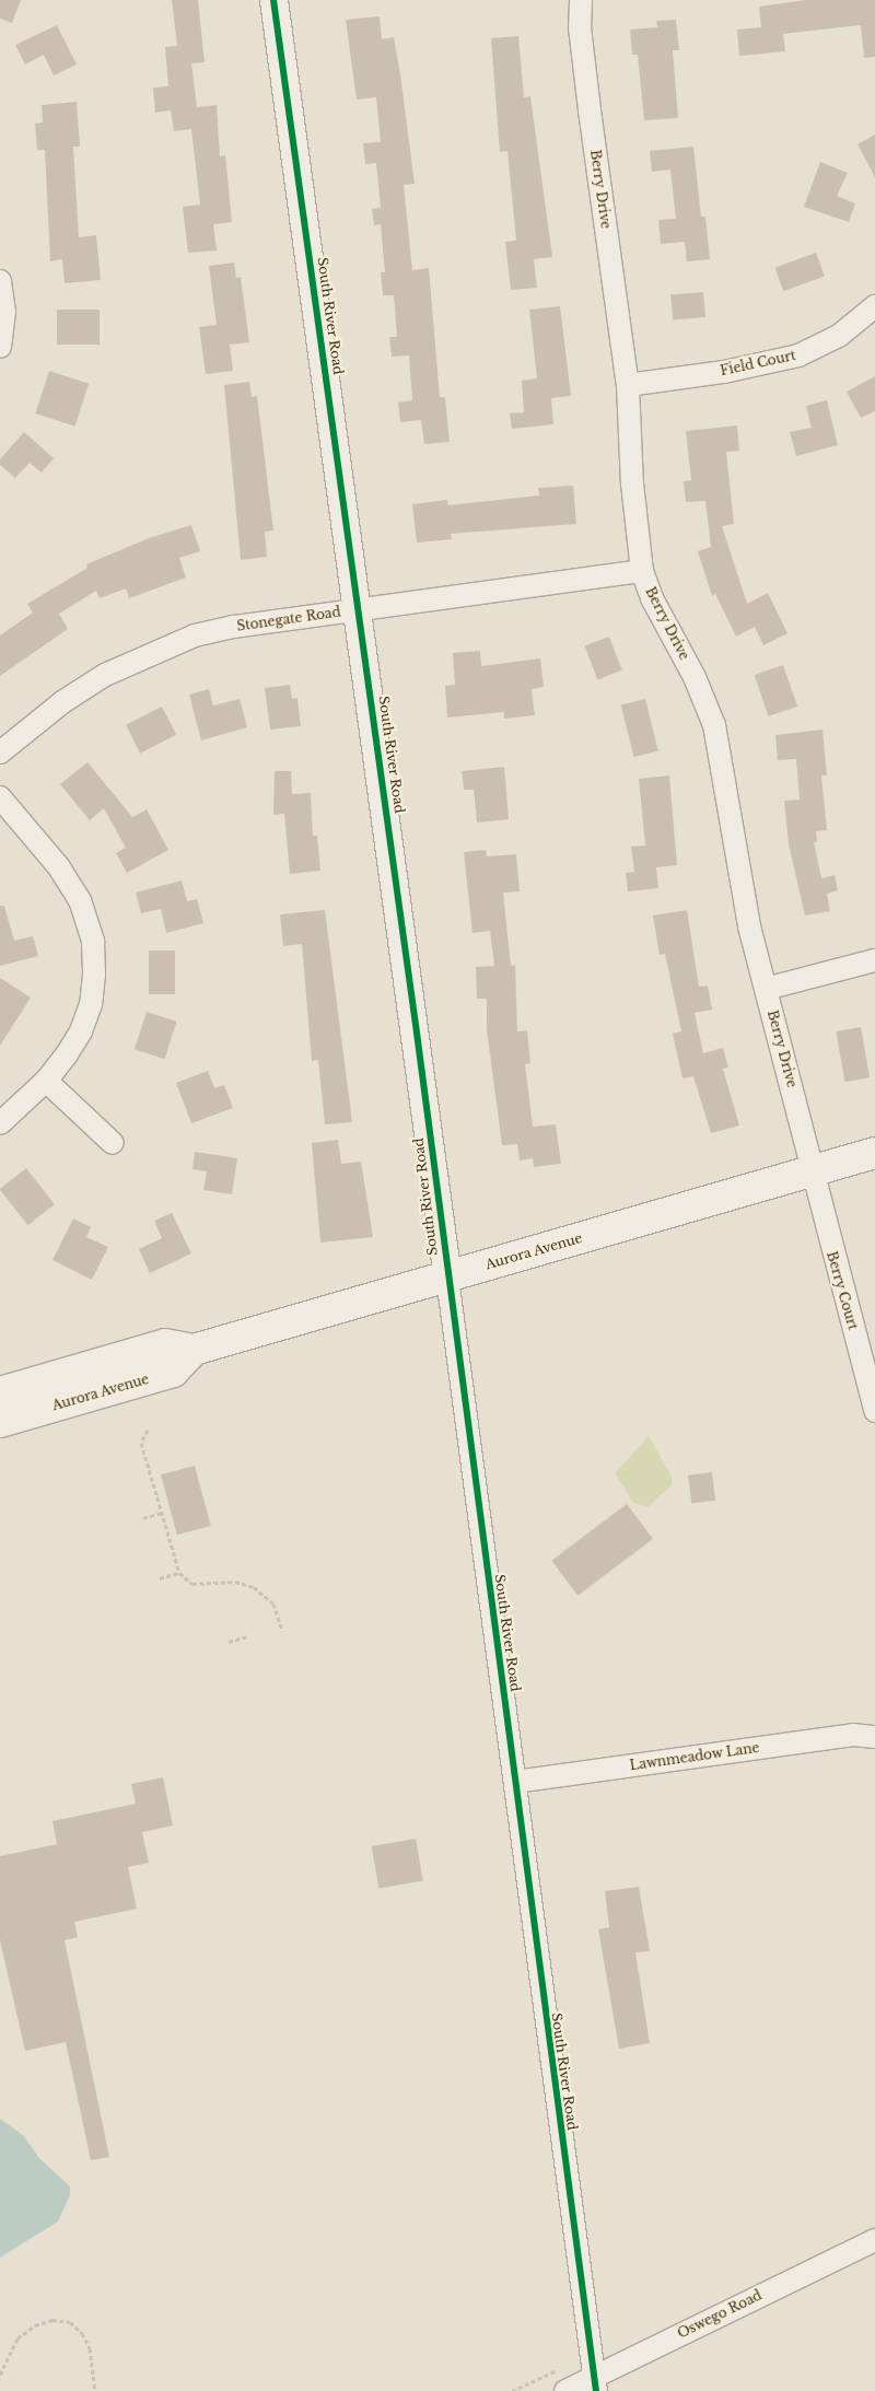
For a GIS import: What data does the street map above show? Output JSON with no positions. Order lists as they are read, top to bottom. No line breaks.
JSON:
{"streets":{"main road":["Aurora Avenue"],"street":["Berry Drive","South River Road","Field Court","Stonegate Road","Berry Court","Lawnmeadow Lane","Oswego Road"]},"crossings":[["Berry Drive","Field Court"],["Berry Drive","Stonegate Road"],["Berry Drive","Aurora Avenue"],["Berry Drive","Berry Court"],["South River Road","Stonegate Road"],["South River Road","Aurora Avenue"],["South River Road","Lawnmeadow Lane"],["South River Road","Oswego Road"],["Aurora Avenue","Berry Court"]]}
